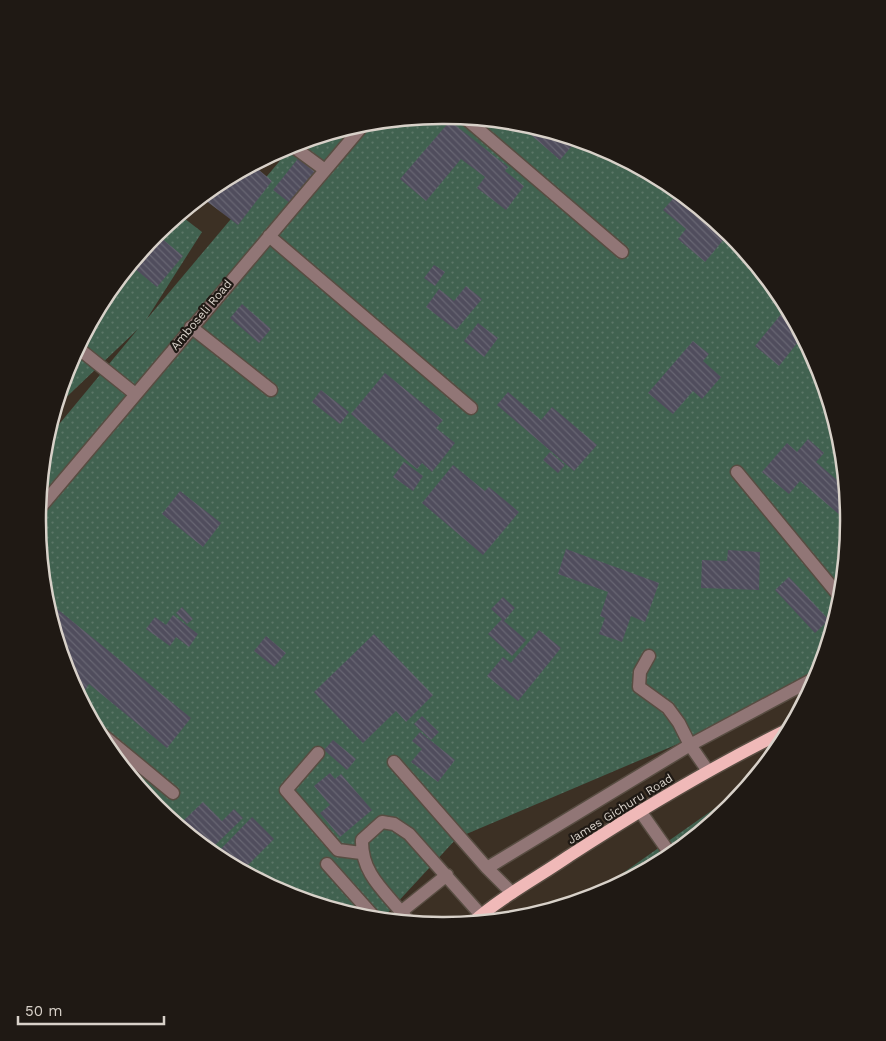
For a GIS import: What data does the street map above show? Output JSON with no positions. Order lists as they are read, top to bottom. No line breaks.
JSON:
{"streets":{"main road":["James Gichuru Road"],"street":["Amboseli Road"]},"scale_bar":"50 m"}
